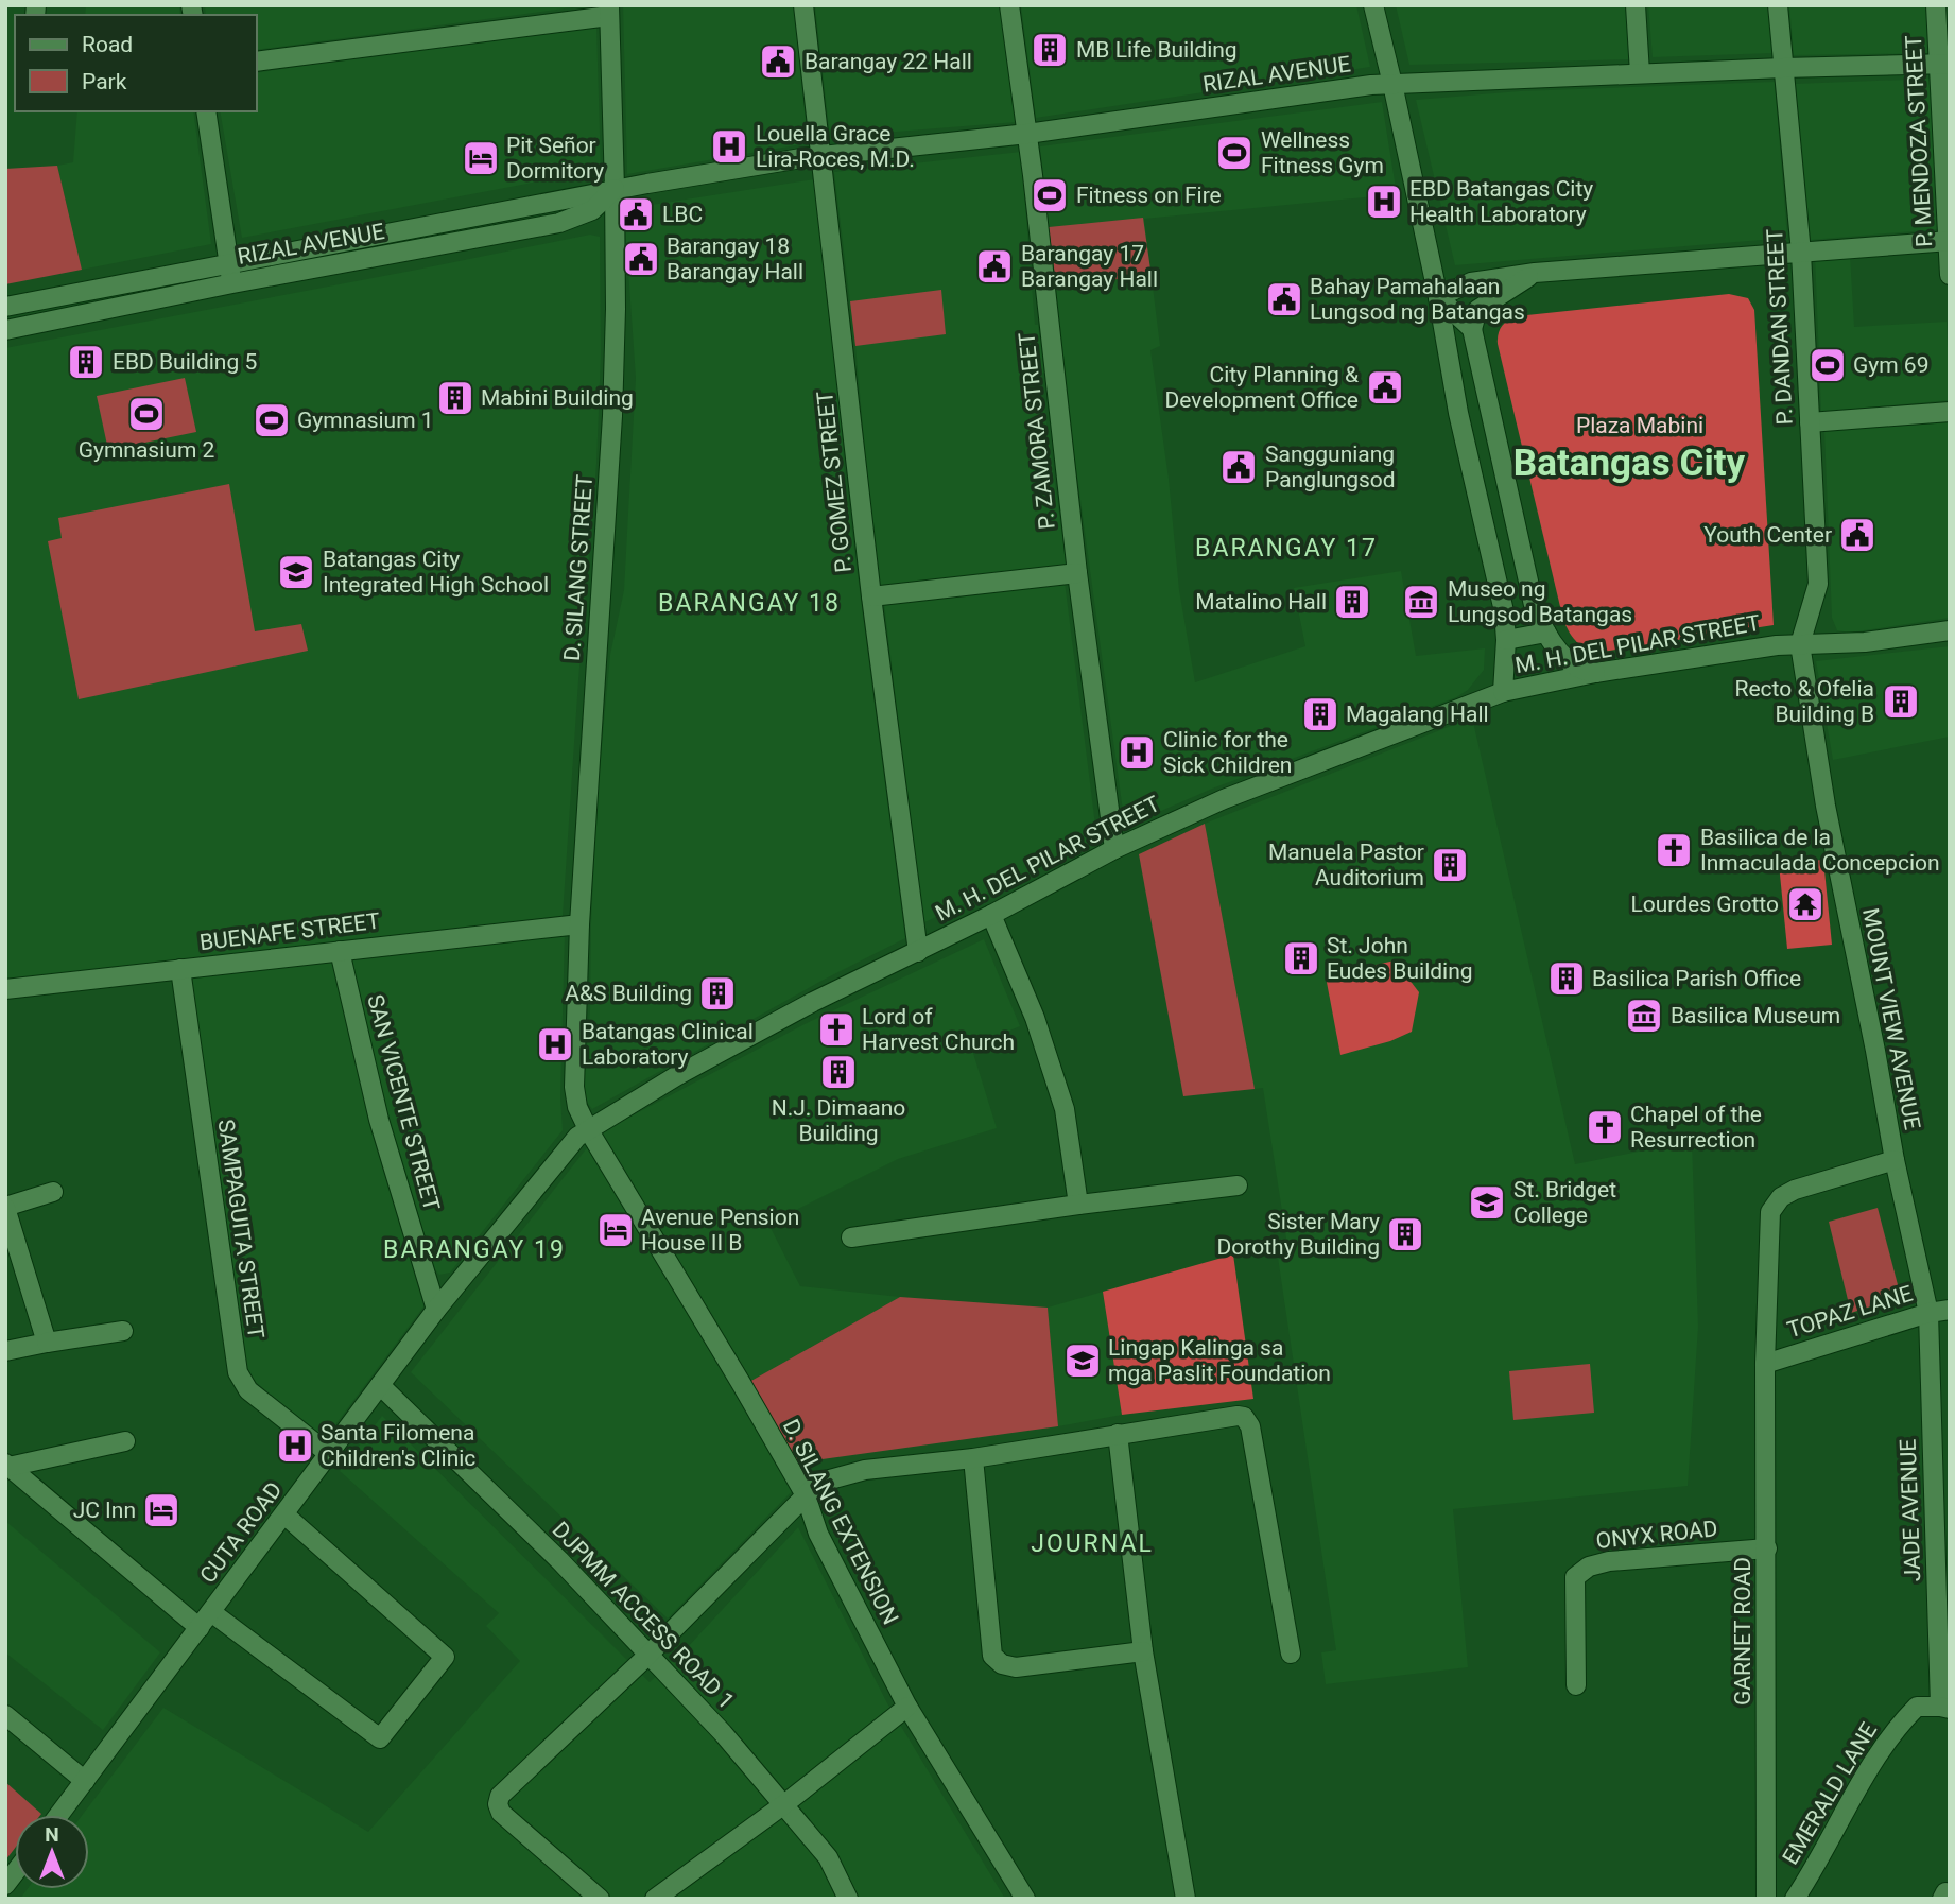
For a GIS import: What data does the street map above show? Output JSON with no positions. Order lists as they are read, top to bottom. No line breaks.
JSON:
{"streets":{"street":["RIZAL AVENUE","P. MENDOZA STREET","P. DANDAN STREET","P. ZAMORA STREET","P. GOMEZ STREET","D. SILANG STREET","M. H. DEL PILAR STREET","BUENAFE STREET","MOUNT VIEW AVENUE","SAN VICENTE STREET","SAMPAGUITA STREET","TOPAZ LANE","JADE AVENUE","D. SILANG EXTENSION","CUTA ROAD","ONYX ROAD","DJPMM ACCESS ROAD 1","GARNET ROAD","EMERALD LANE"]},"crossings":[["RIZAL AVENUE","P. MENDOZA STREET"],["RIZAL AVENUE","P. DANDAN STREET"],["RIZAL AVENUE","P. ZAMORA STREET"],["RIZAL AVENUE","P. GOMEZ STREET"],["RIZAL AVENUE","D. SILANG STREET"],["P. DANDAN STREET","M. H. DEL PILAR STREET"],["P. DANDAN STREET","MOUNT VIEW AVENUE"],["P. ZAMORA STREET","M. H. DEL PILAR STREET"],["P. GOMEZ STREET","M. H. DEL PILAR STREET"],["D. SILANG STREET","M. H. DEL PILAR STREET"],["D. SILANG STREET","BUENAFE STREET"],["D. SILANG STREET","D. SILANG EXTENSION"],["D. SILANG STREET","CUTA ROAD"],["M. H. DEL PILAR STREET","MOUNT VIEW AVENUE"],["M. H. DEL PILAR STREET","D. SILANG EXTENSION"],["M. H. DEL PILAR STREET","CUTA ROAD"],["BUENAFE STREET","SAN VICENTE STREET"],["BUENAFE STREET","SAMPAGUITA STREET"],["MOUNT VIEW AVENUE","TOPAZ LANE"],["MOUNT VIEW AVENUE","JADE AVENUE"],["MOUNT VIEW AVENUE","GARNET ROAD"],["SAN VICENTE STREET","CUTA ROAD"],["SAMPAGUITA STREET","CUTA ROAD"],["TOPAZ LANE","JADE AVENUE"],["TOPAZ LANE","GARNET ROAD"],["JADE AVENUE","EMERALD LANE"],["D. SILANG EXTENSION","CUTA ROAD"],["CUTA ROAD","DJPMM ACCESS ROAD 1"],["ONYX ROAD","GARNET ROAD"]],"districts":["Batangas City","BARANGAY 17","BARANGAY 18","BARANGAY 19","JOURNAL"],"parks":["Plaza Mabini"],"places":{"building":["MB Life Building","EBD Building 5","Mabini Building","Matalino Hall","Recto & Ofelia Building B","Magalang Hall","Manuela Pastor Auditorium","St. John Eudes Building","Basilica Parish Office","A&S Building","N.J. Dimaano Building","Sister Mary Dorothy Building"],"public building":["Barangay 22 Hall","LBC","Barangay 18 Barangay Hall","Barangay 17 Barangay Hall","Bahay Pamahalaan Lungsod ng Batangas","City Planning & Development Office","Sangguniang Panglungsod","Youth Center"],"hospital":["Louella Grace Lira-Roces, M.D.","EBD Batangas City Health Laboratory","Clinic for the Sick Children","Batangas Clinical Laboratory","Santa Filomena Children's Clinic"],"sports":["Wellness Fitness Gym","Fitness on Fire","Gym 69","Gymnasium 2","Gymnasium 1"],"hotel":["Pit Señor Dormitory","Avenue Pension House II B","JC Inn"],"school or university":["Batangas City Integrated High School","St. Bridget College","Lingap Kalinga sa mga Paslit Foundation"],"museum":["Museo ng Lungsod Batangas","Basilica Museum"],"church":["Basilica de la Inmaculada Concepcion","Lord of Harvest Church","Chapel of the Resurrection"],"temple":["Lourdes Grotto"]},"legend":["Road","Park"],"north":"top"}
